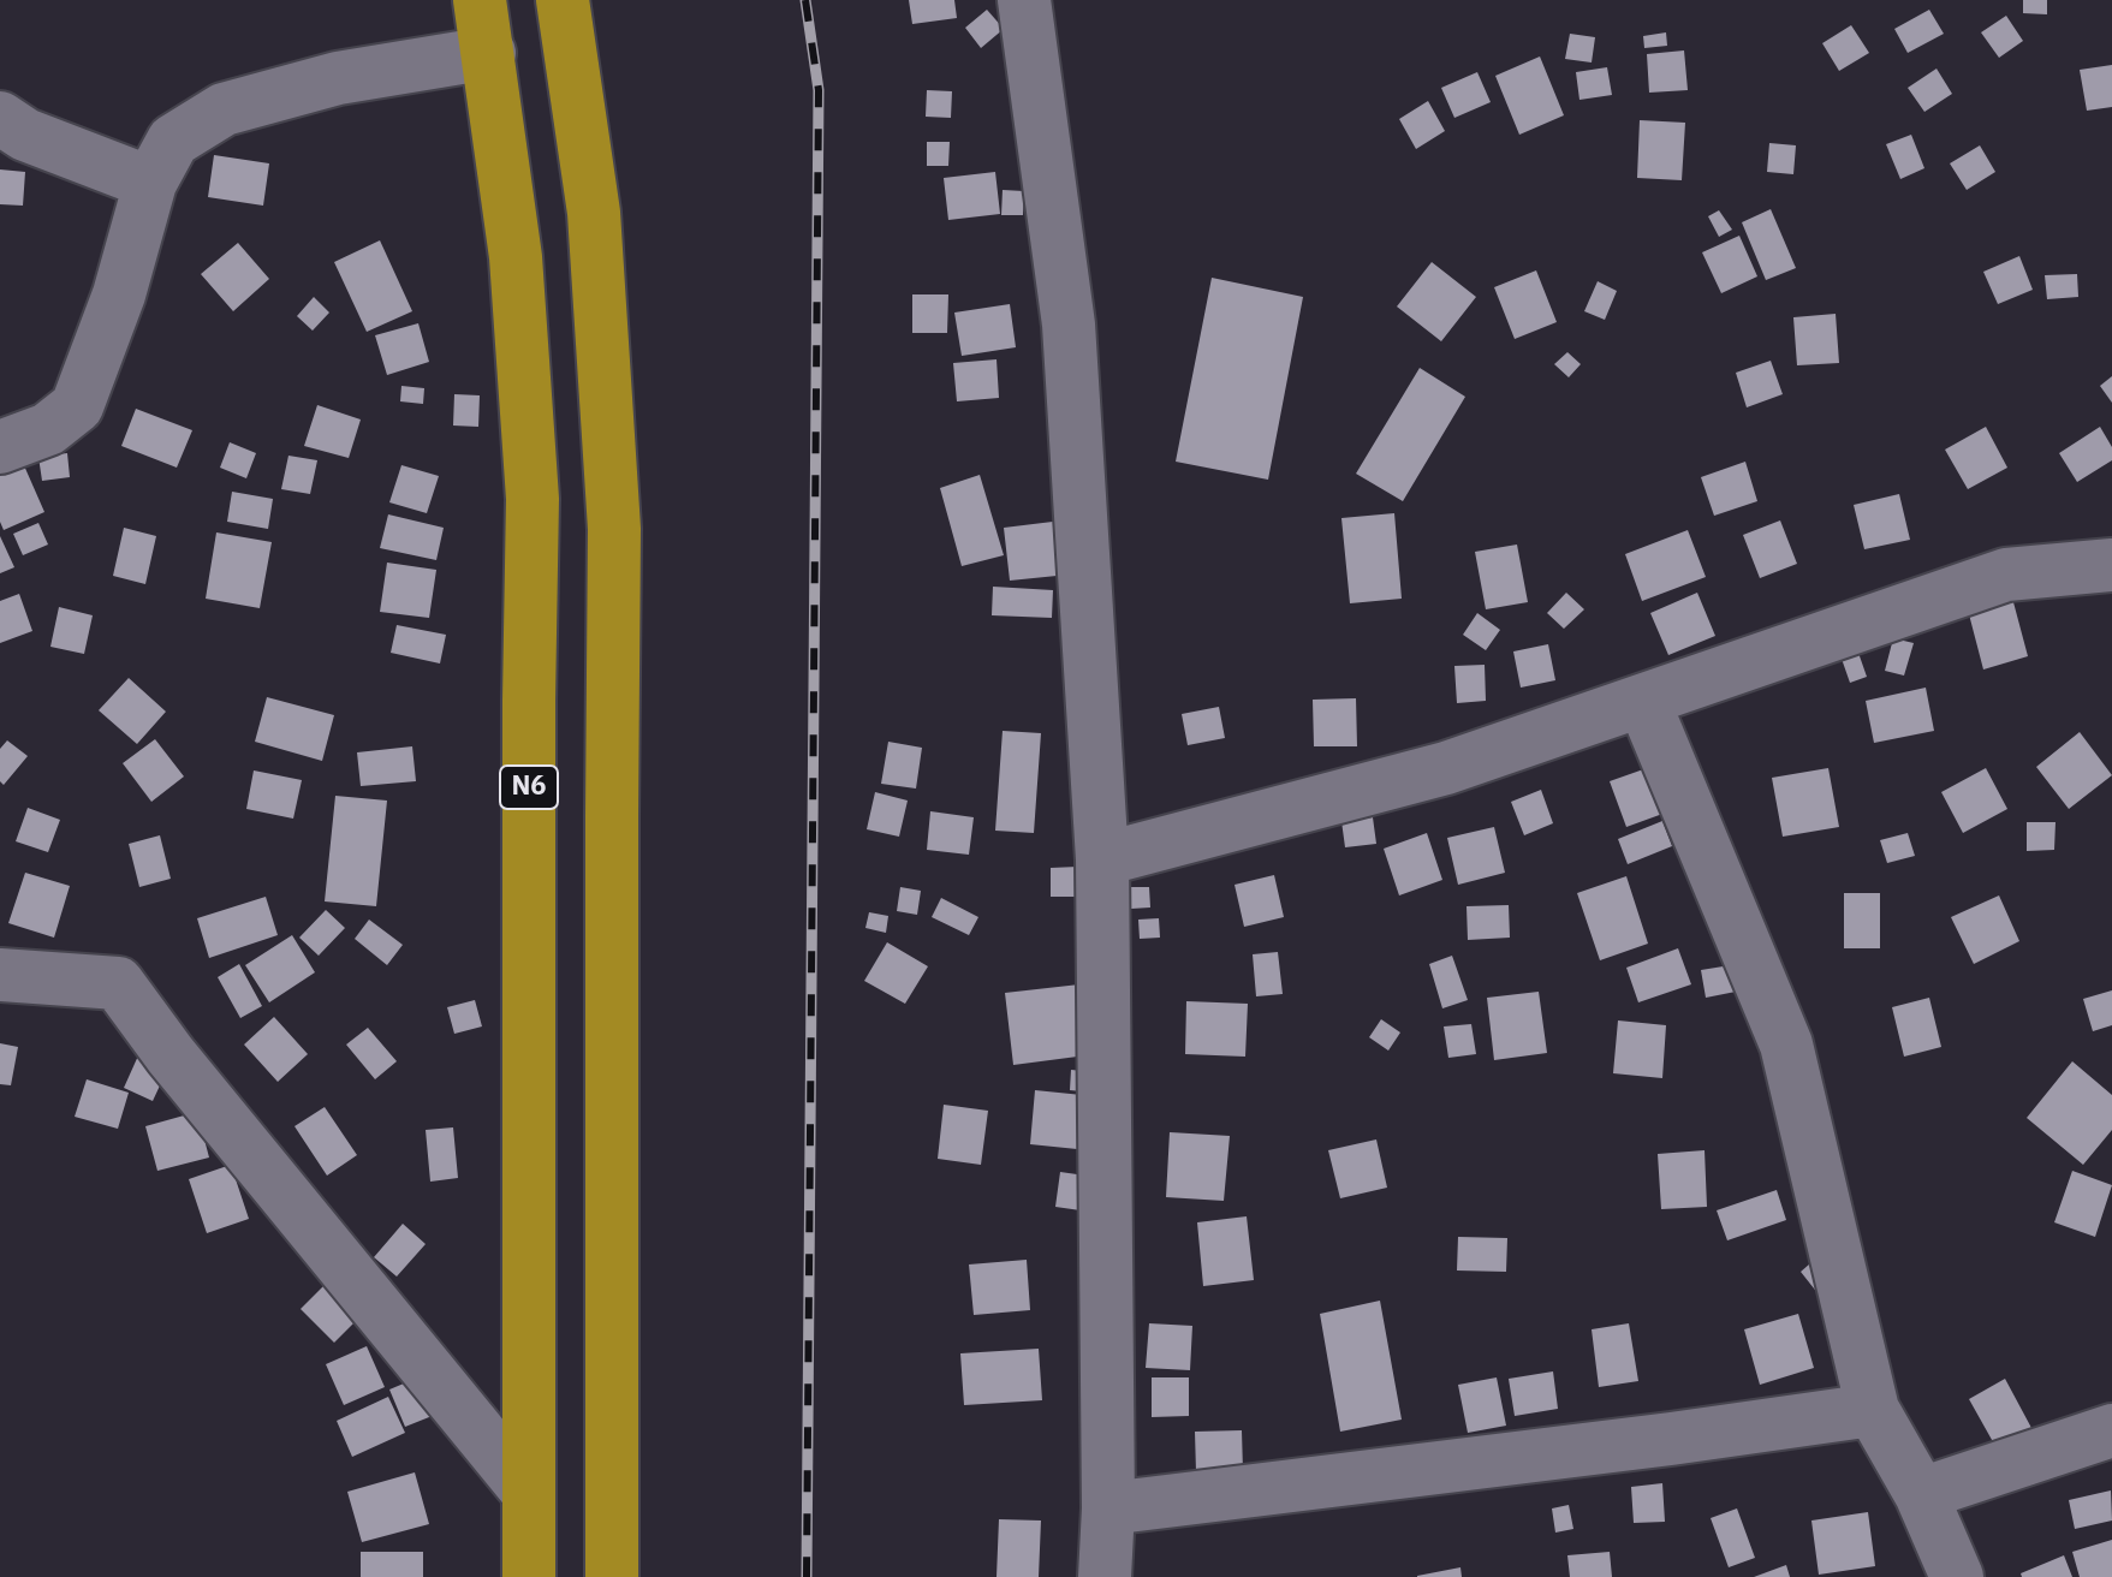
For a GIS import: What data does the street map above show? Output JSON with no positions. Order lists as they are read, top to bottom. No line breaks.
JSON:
{"streets":{"highway":["N6"]}}
